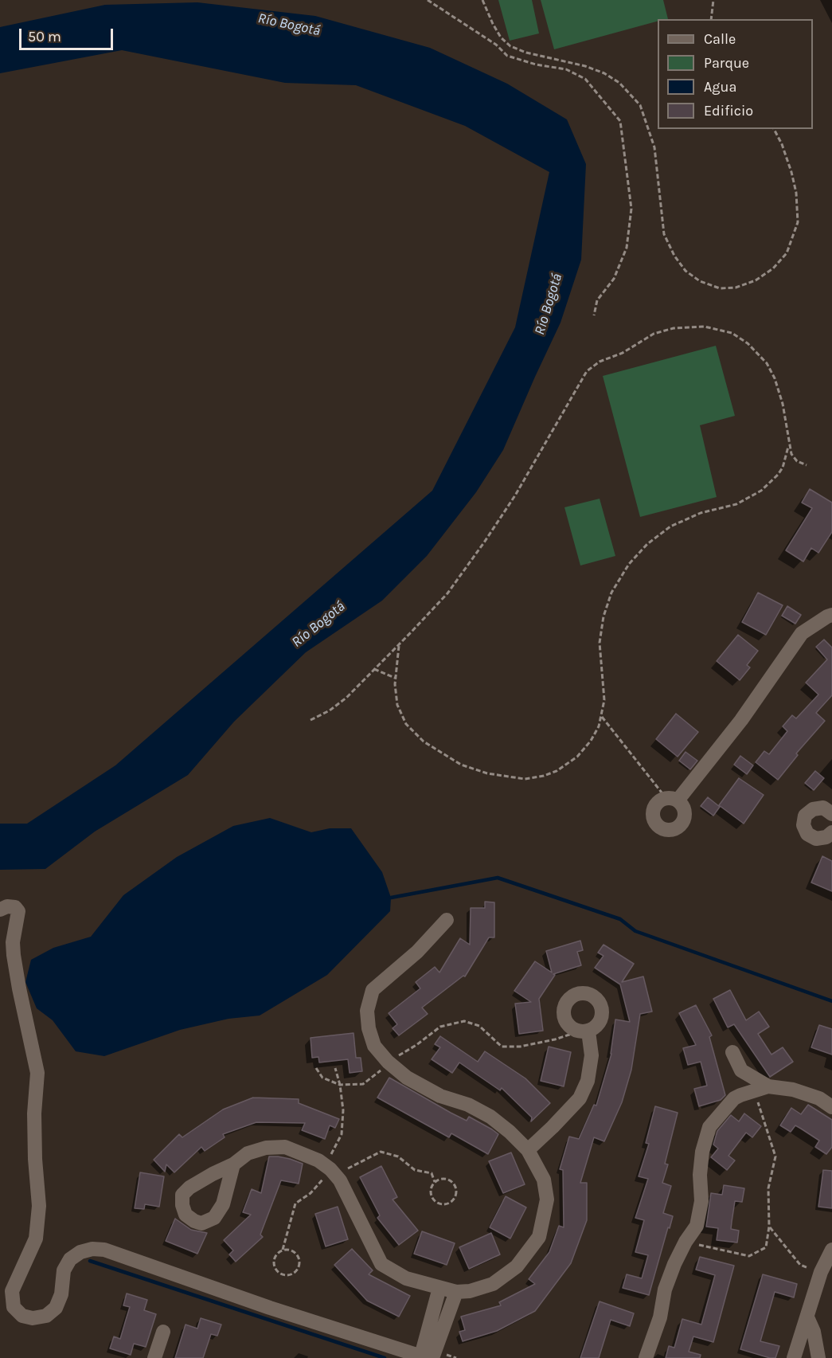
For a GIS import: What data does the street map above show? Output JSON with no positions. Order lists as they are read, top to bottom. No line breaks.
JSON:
{"water":["Río Bogotá"],"legend":["Calle","Parque","Agua","Edificio"],"scale_bar":"50 m"}
